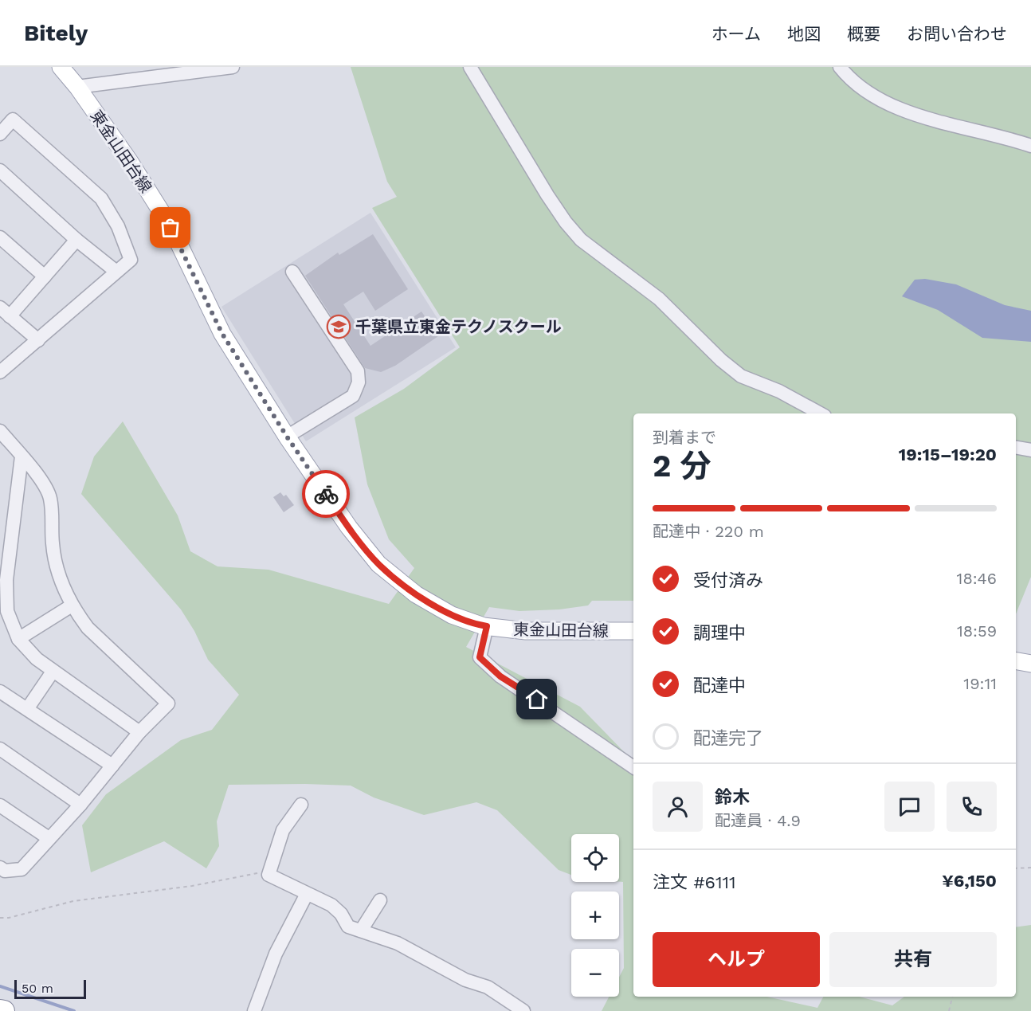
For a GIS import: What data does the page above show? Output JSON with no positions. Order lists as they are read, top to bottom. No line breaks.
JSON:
{"streets":{"main road":["東金山田台線"]},"places":{"school or university":["千葉県立東金テクノスクール"]},"scale_bar":"50 m","page":{"header":"Bitely","nav":["ホーム","地図","概要","お問い合わせ"],"heading":["2 分","到着まで","19:15–19:20"],"panel":["鈴木","配達員 · 4.9","注文 #6111","¥6,150"],"bar":"配達中 · 220 m","list":[["受付済み","18:46"],["調理中","18:59"],["配達中","19:11"],"配達完了"],"map_buttons":["+","−"],"buttons":["ヘルプ","共有"],"scale":"50 m"}}
